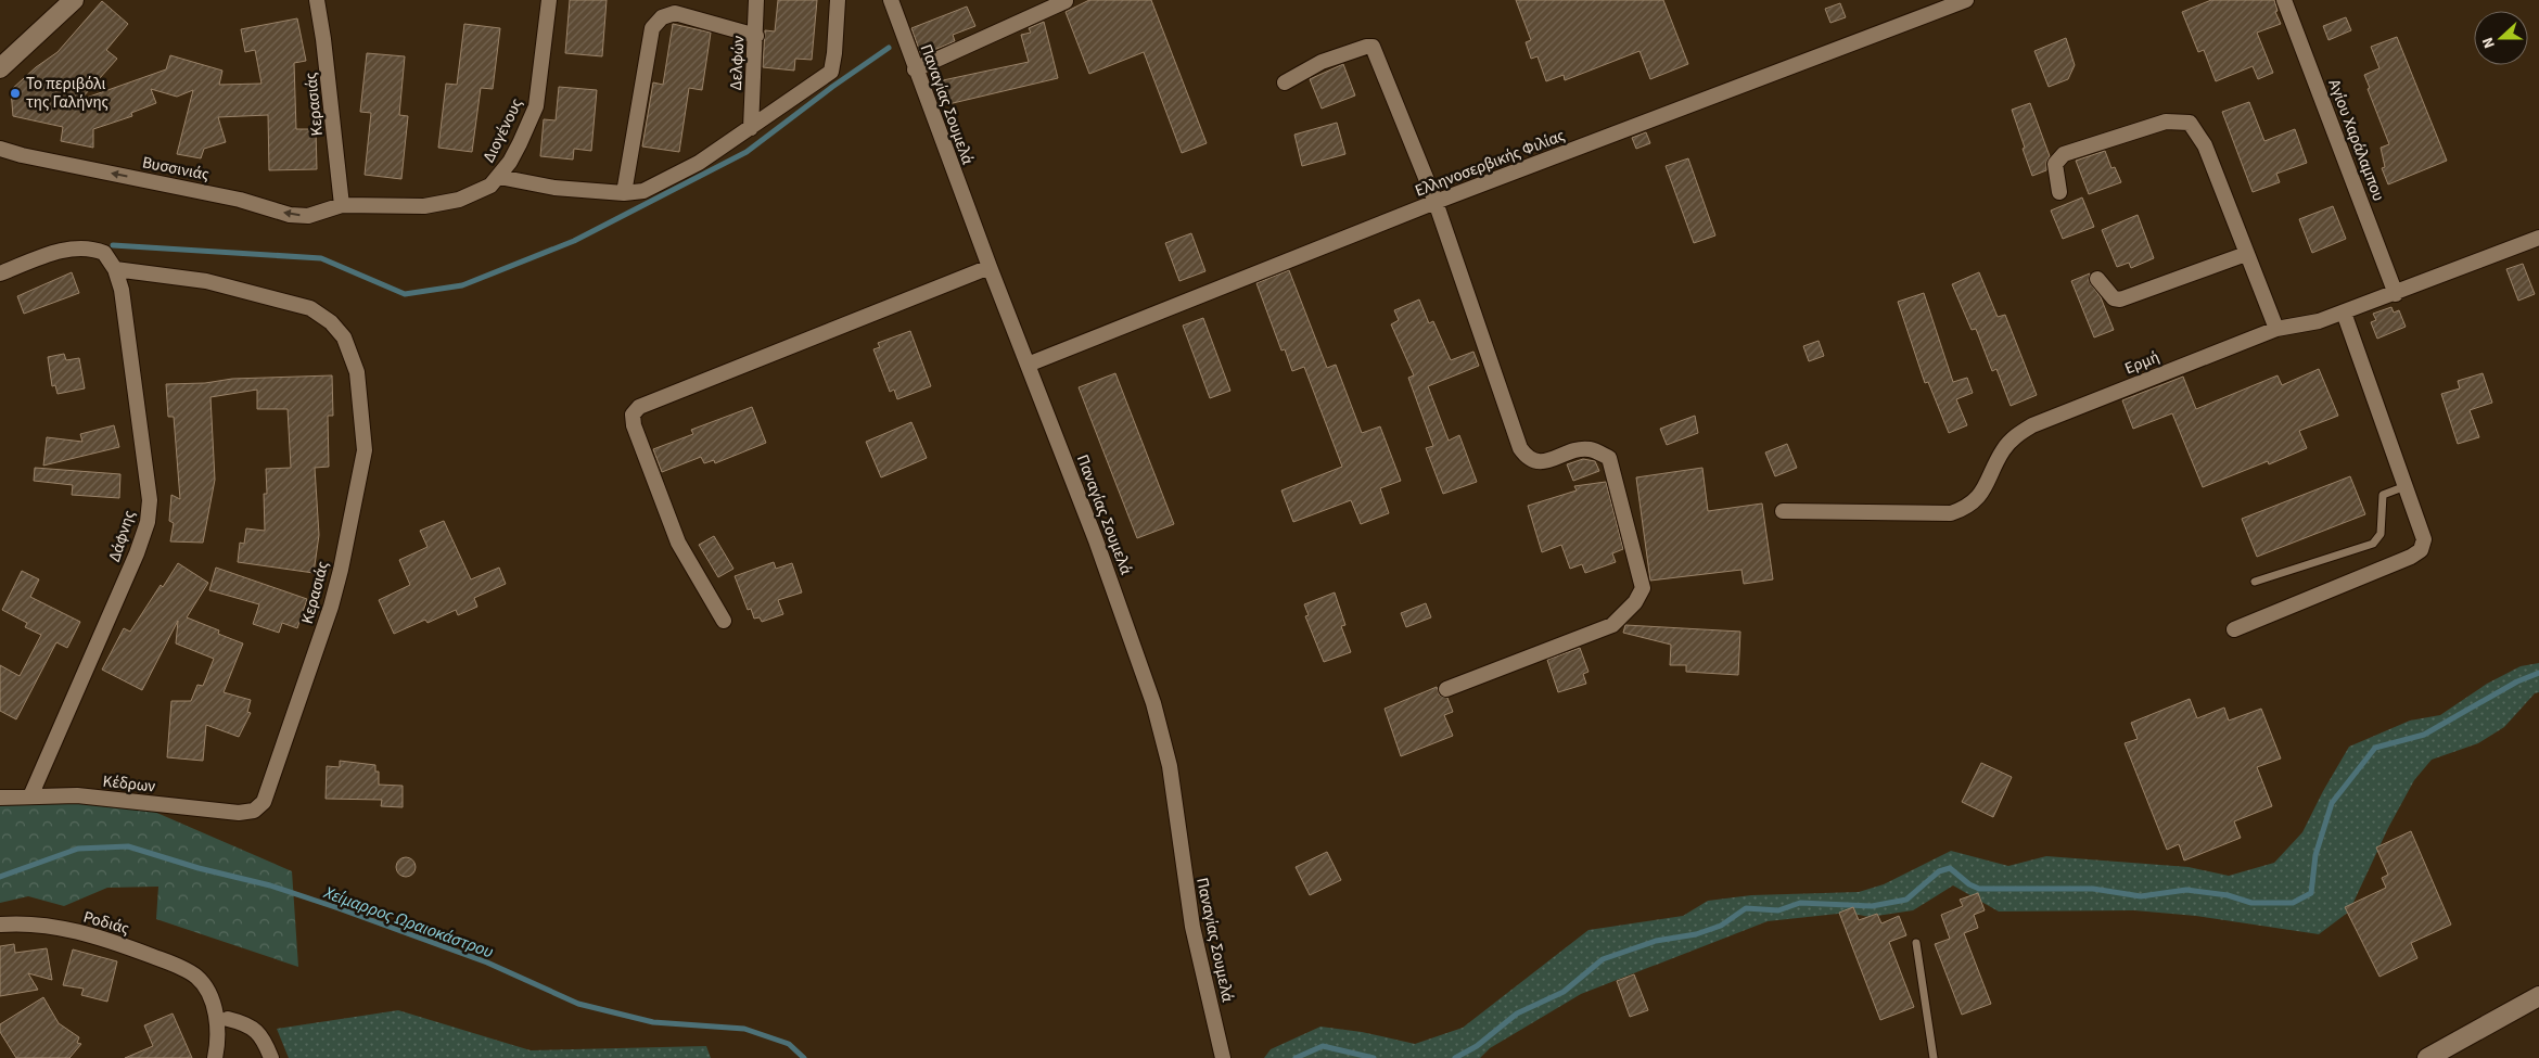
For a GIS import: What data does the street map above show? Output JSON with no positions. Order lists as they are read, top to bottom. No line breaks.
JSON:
{"streets":{"street":["Δελφών","Κερασιάς","Παναγίας Σουμελά","Διογένους","Αγίου Χαράλαμπου","Ελληνοσερβικής Φιλίας","Βυσσινιάς","Ερμή","Δάφνης","Κέδρων","Ροδιάς"]},"crossings":[["Κερασιάς","Διογένους"],["Κερασιάς","Βυσσινιάς"],["Κερασιάς","Δάφνης"],["Κερασιάς","Κέδρων"],["Παναγίας Σουμελά","Ελληνοσερβικής Φιλίας"],["Διογένους","Βυσσινιάς"],["Αγίου Χαράλαμπου","Ερμή"],["Δάφνης","Κέδρων"]],"one_way":["Βυσσινιάς"],"water":["Χείμαρρος Ωραιοκάστρου"],"places":["Το περιβόλι της Γαλήνης"],"north":"left"}
